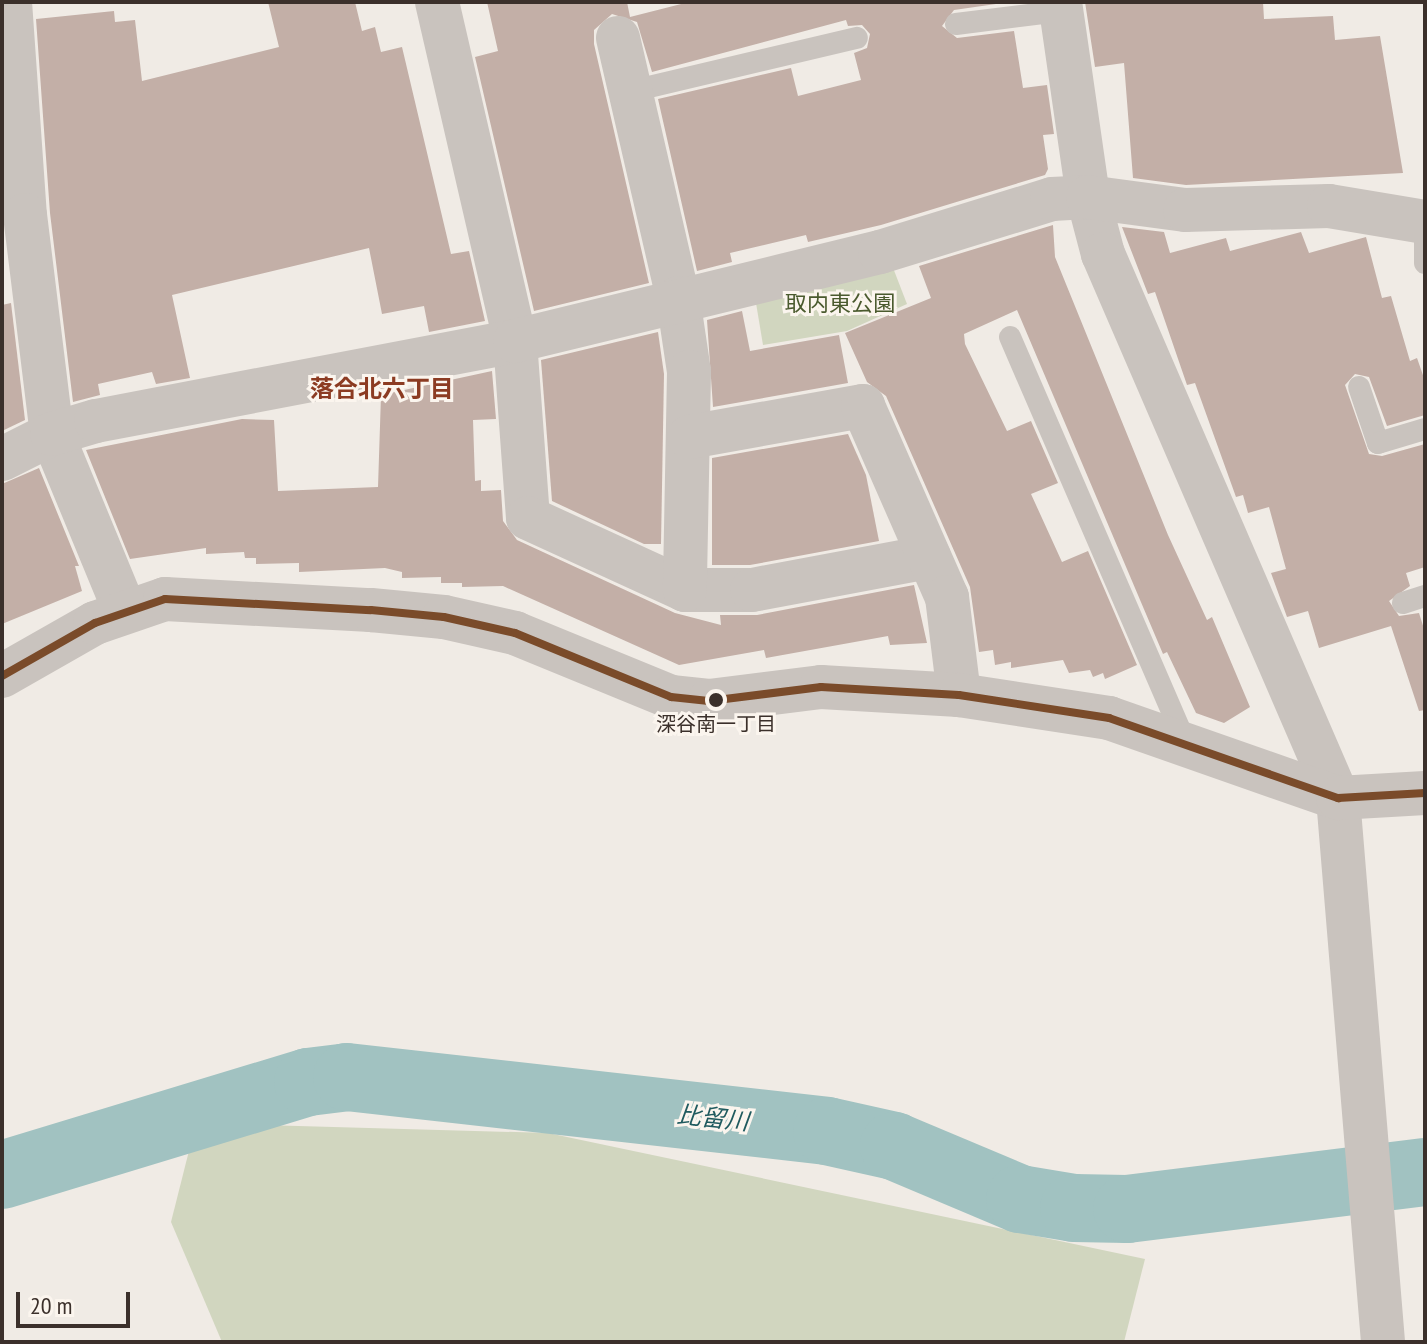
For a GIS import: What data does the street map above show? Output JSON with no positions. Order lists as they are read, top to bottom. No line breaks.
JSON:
{"districts":["落合北六丁目"],"water":["比留川"],"parks":["取内東公園"],"places":["深谷南一丁目"],"scale_bar":"20 m"}
